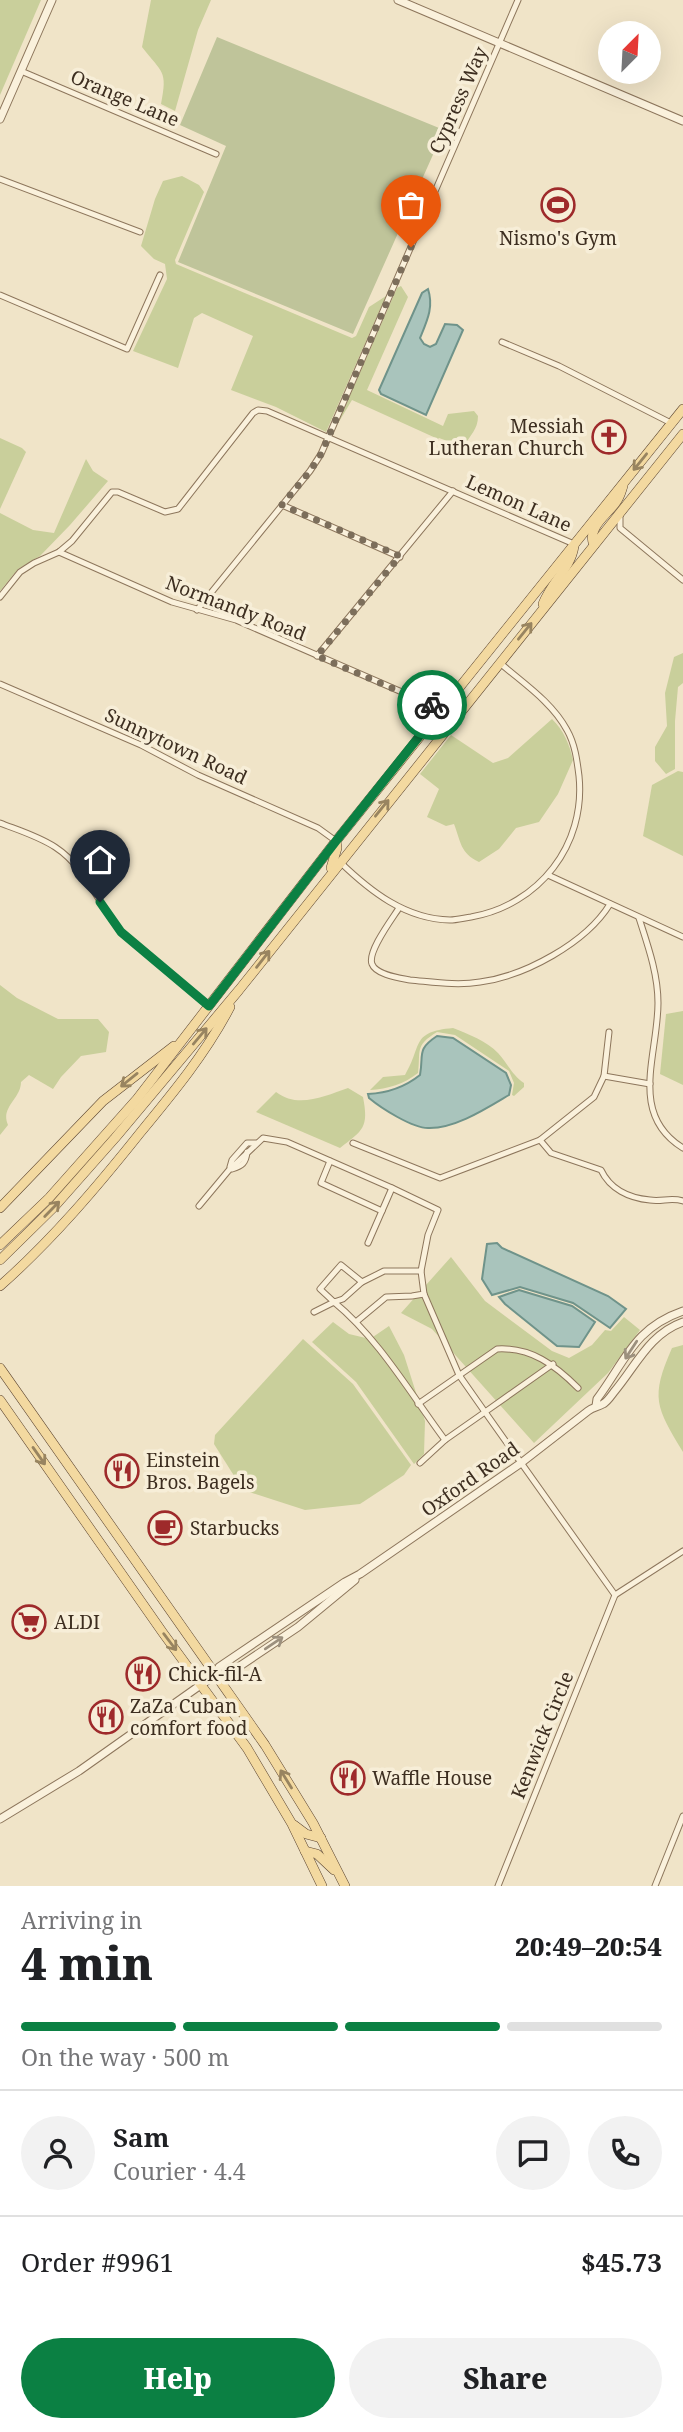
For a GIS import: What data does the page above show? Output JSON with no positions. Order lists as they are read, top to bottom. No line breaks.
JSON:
{"streets":{"street":["Orange Lane","Cypress Way","Lemon Lane","Normandy Road","Sunnytown Road","Oxford Road","Kenwick Circle"]},"crossings":[["Cypress Way","Lemon Lane"],["Cypress Way","Normandy Road"],["Lemon Lane","Normandy Road"]],"places":{"sports":["Nismo's Gym"],"church":["Messiah Lutheran Church"],"restaurant":["Einstein Bros. Bagels","Chick-fil-A","ZaZa Cuban comfort food","Waffle House"],"cafe":["Starbucks"],"supermarket":["ALDI"]},"north":"top right","page":{"heading":["4 min","Arriving in","20:49–20:54"],"panel":["Sam","Courier · 4.4","Order #9961","$45.73"],"bar":"On the way · 500 m","buttons":["Help","Share"]}}
